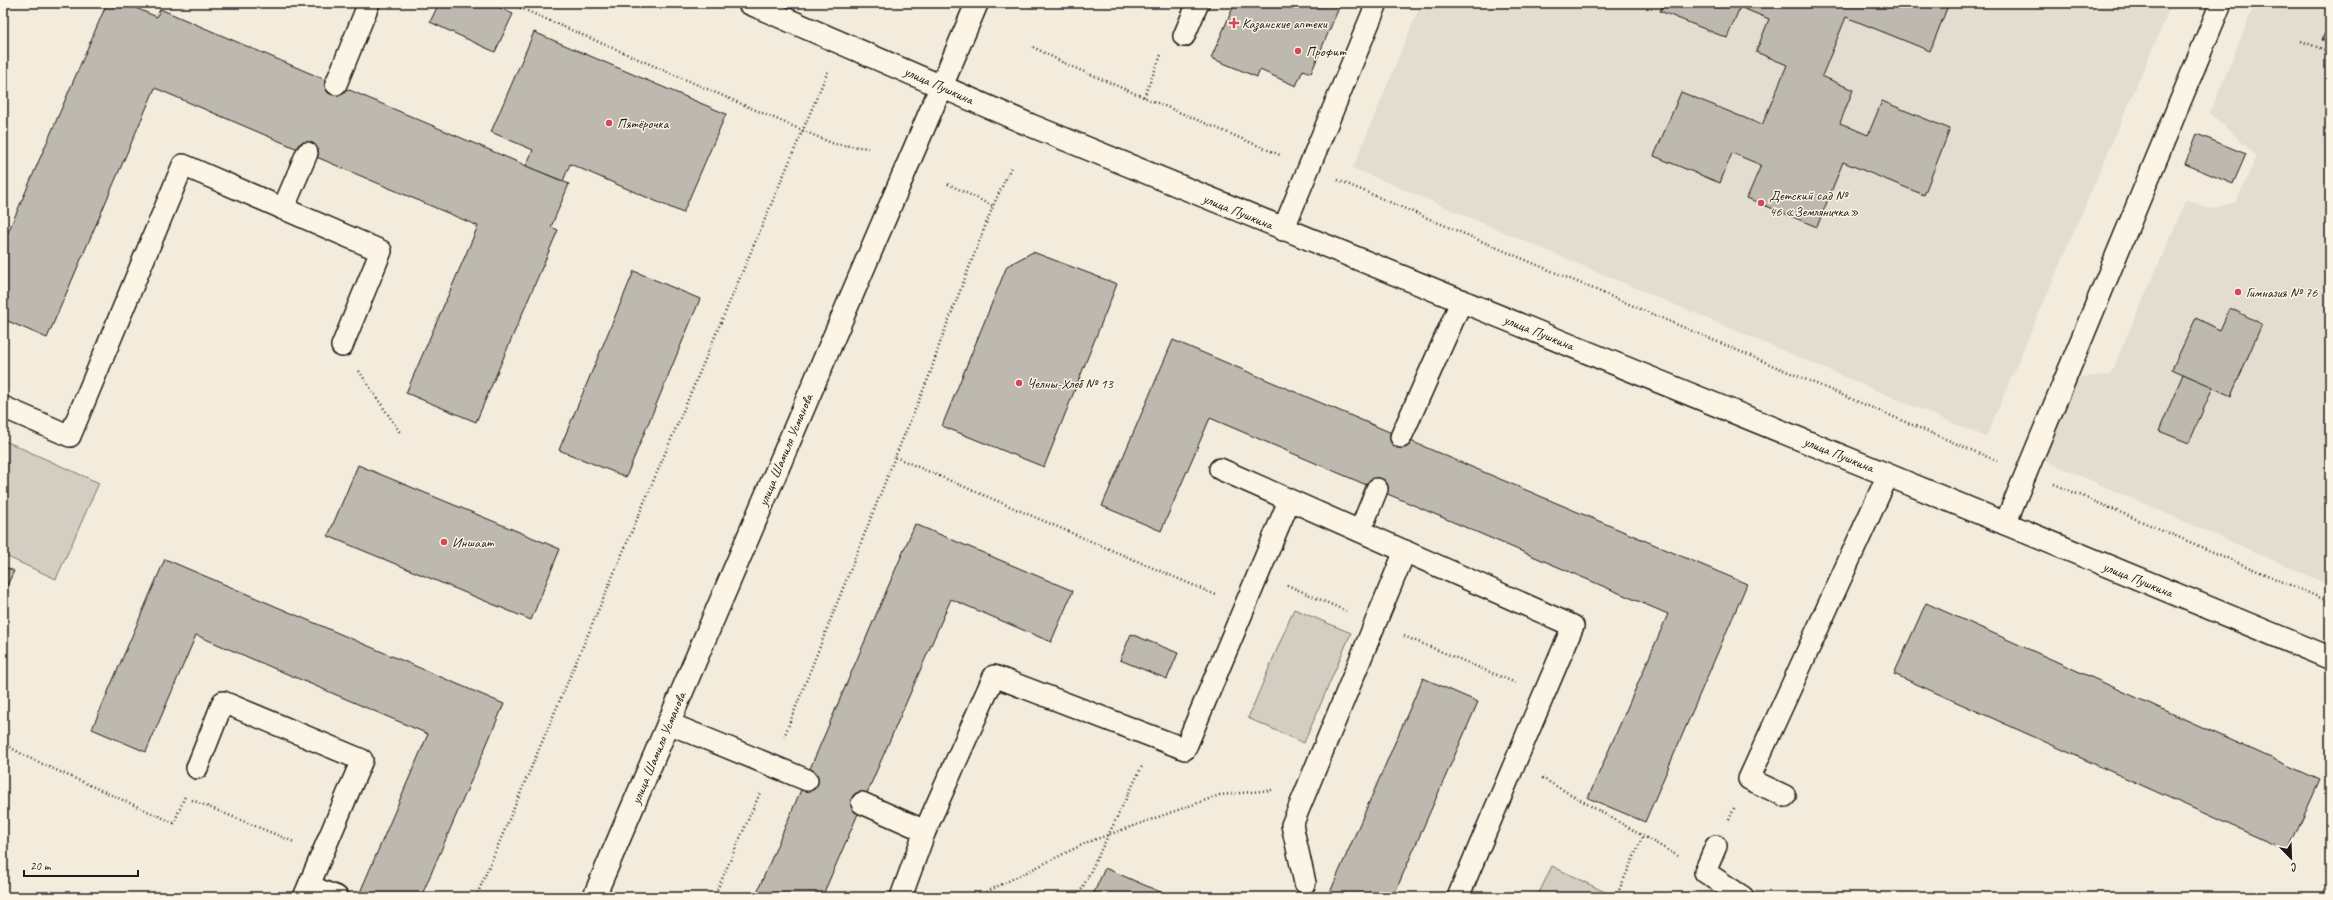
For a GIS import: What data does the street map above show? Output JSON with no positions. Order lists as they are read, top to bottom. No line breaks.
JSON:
{"streets":{"street":["улица Пушкина","улица Шамиля Усманова"]},"crossings":[["улица Пушкина","улица Шамиля Усманова"]],"places":{"health":["Казанские аптеки"],"other":["Профит","Пятёрочка","Детский сад № 46 «Земляничка»","Гимназия № 76","Челны-Хлеб № 13","Иншаат"]},"scale_bar":"20 m","north":"bottom right"}
